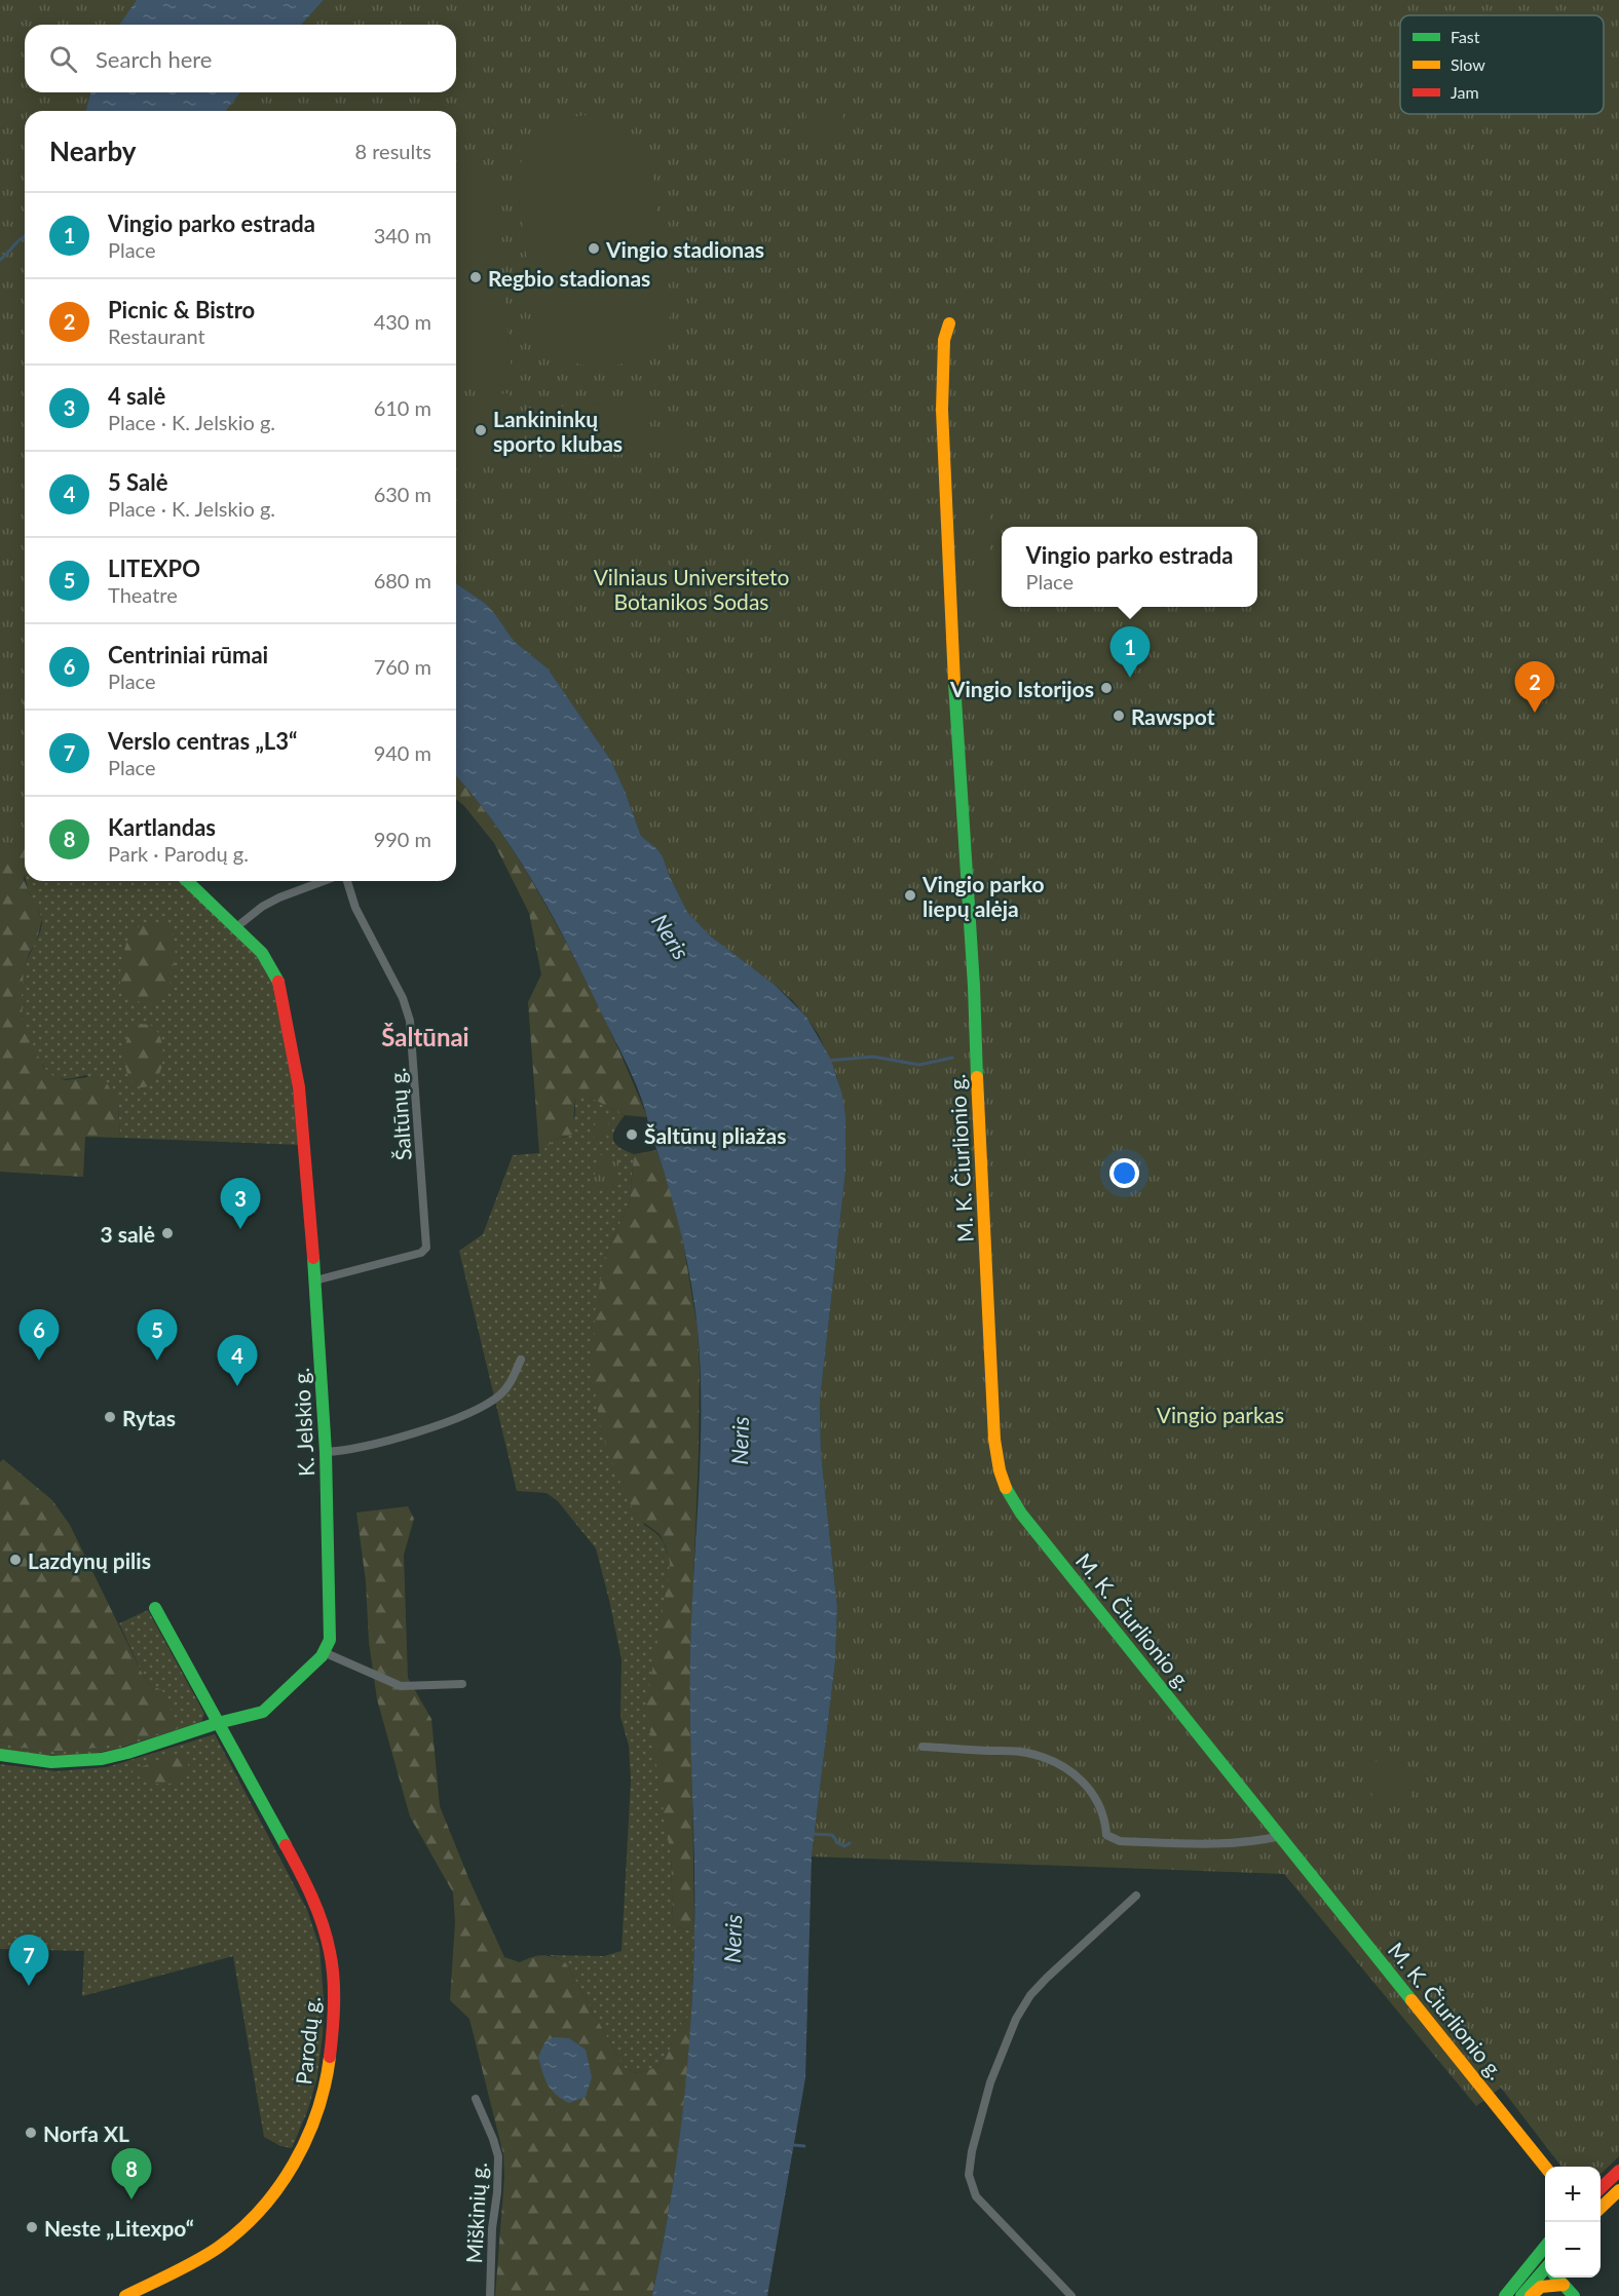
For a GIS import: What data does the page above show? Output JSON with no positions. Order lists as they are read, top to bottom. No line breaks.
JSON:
{"streets":{"main road":["M. K. Čiurlionio g.","K. Jelskio g.","Parodų g."],"street":["Šaltūnų g.","Miškinių g."]},"crossings":[["Šaltūnų g.","K. Jelskio g."]],"districts":["Šaltūnai"],"water":["Neris"],"parks":["Vilniaus Universiteto Botanikos Sodas","Vingio parkas"],"places":["Vingio stadionas","Regbio stadionas","Lankininkų sporto klubas","Vingio Istorijos","Rawspot","Vingio parko liepų alėja","Šaltūnų pliažas","3 salė","Rytas","Lazdynų pilis","Norfa XL","Neste „Litexpo“"],"legend":["Fast","Slow","Jam"],"page":{"search":"Search here","heading":["Nearby","8 results"],"list":[{"mark":"1","name":"Vingio parko estrada","note":"Place","value":"340 m"},{"mark":"2","name":"Picnic & Bistro","note":"Restaurant","value":"430 m"},{"mark":"3","name":"4 salė","note":"Place · K. Jelskio g.","value":"610 m"},{"mark":"4","name":"5 Salė","note":"Place · K. Jelskio g.","value":"630 m"},{"mark":"5","name":"LITEXPO","note":"Theatre","value":"680 m"},{"mark":"6","name":"Centriniai rūmai","note":"Place","value":"760 m"},{"mark":"7","name":"Verslo centras „L3“","note":"Place","value":"940 m"},{"mark":"8","name":"Kartlandas","note":"Park · Parodų g.","value":"990 m"}],"popup":["Vingio parko estrada","Place"],"pins":["1","2","3","5","6","4","7","8"],"map_buttons":["+","−"]}}
